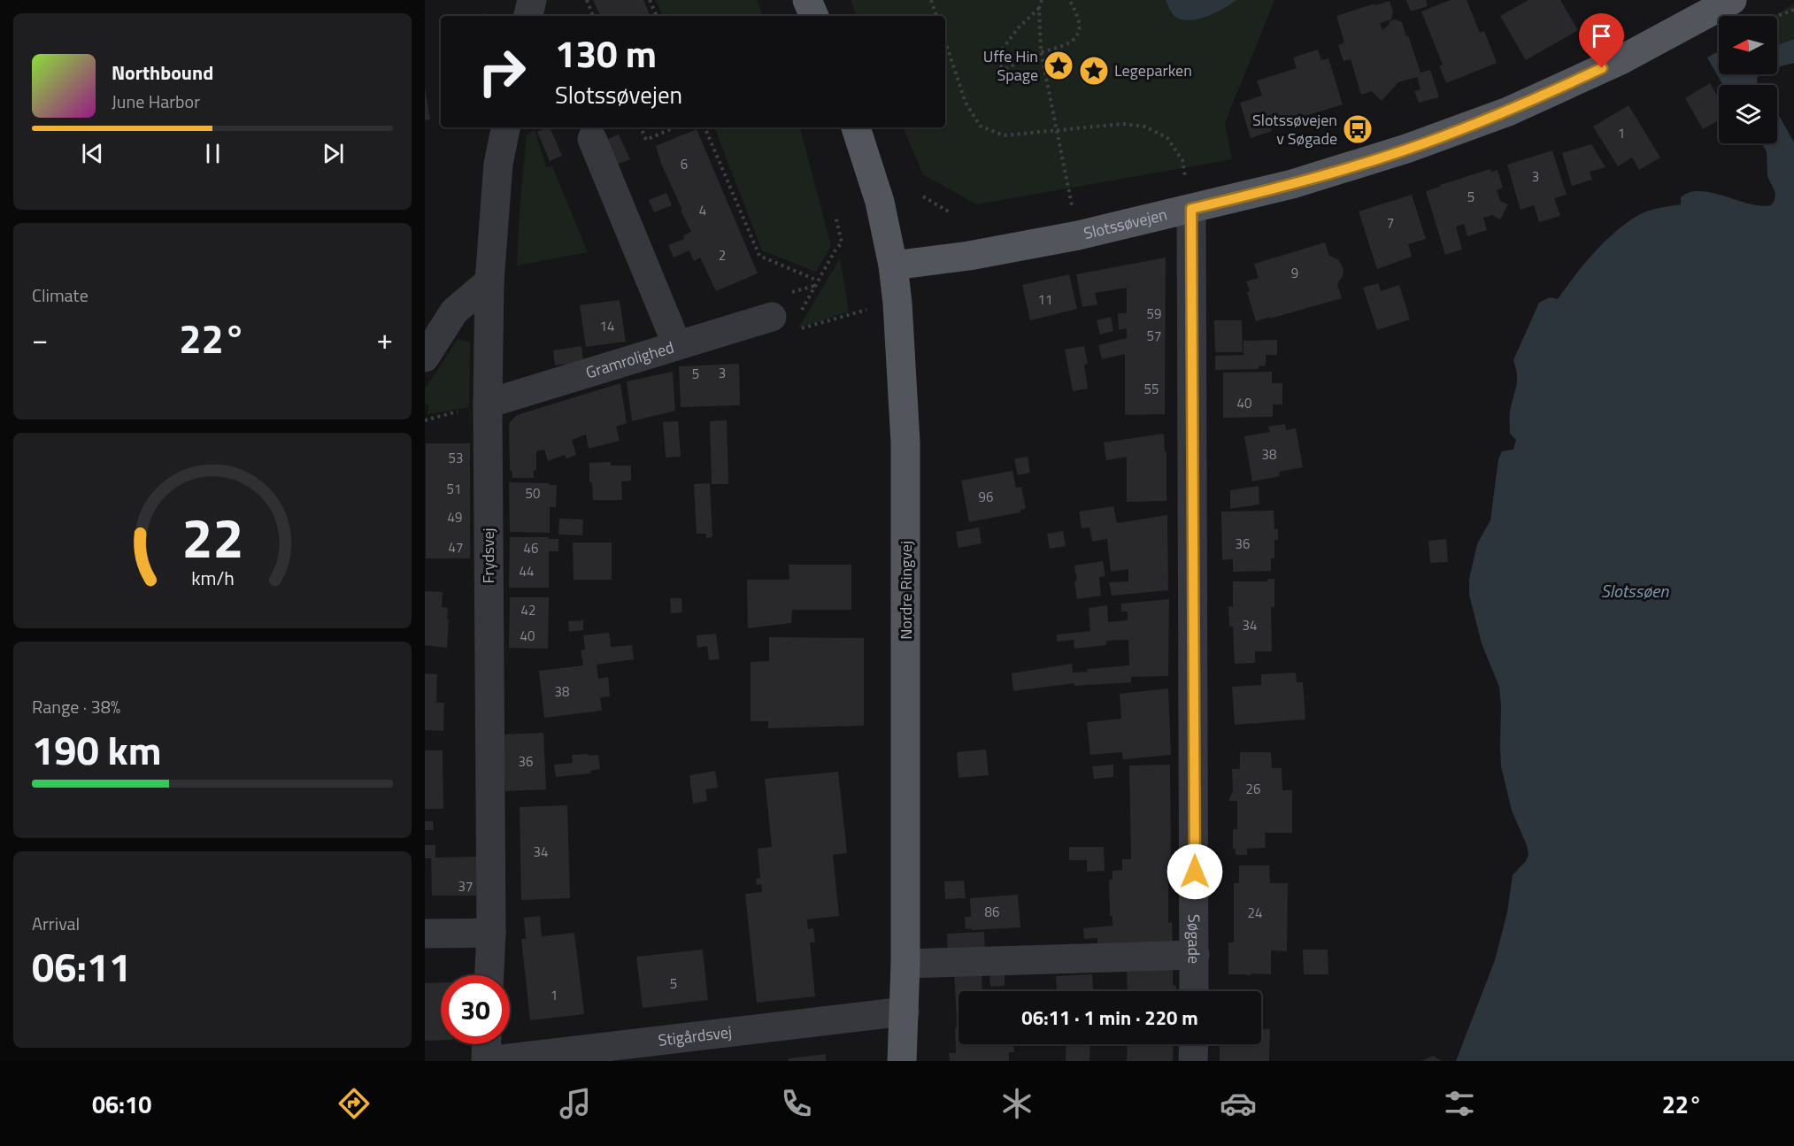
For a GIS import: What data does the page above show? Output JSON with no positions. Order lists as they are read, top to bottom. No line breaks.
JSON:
{"streets":{"main road":["Slotssøvejen","Nordre Ringvej"],"street":["Gramrolighed","Frydsvej","Søgade","Stigårdsvej"]},"crossings":[["Slotssøvejen","Nordre Ringvej"],["Slotssøvejen","Søgade"],["Gramrolighed","Frydsvej"],["Nordre Ringvej","Stigårdsvej"]],"water":["Slotssøen"],"places":{"place":["Uffe Hin Spage","Legeparken"],"bus stop":["Slotssøvejen v Søgade"]},"house_numbers":["1","6","3","5","4","7","2","9","11","59","14","57","3","5","55","40","38","53","51","50","96","49","36","47","46","44","42","34","40","38","36","26","34","37","86","24","5","1"],"north":"left","page":{"turn":["130 m","Slotssøvejen"],"song":["Northbound","June Harbor"],"tile":["Climate",["Range · 38%","190 km"],["Arrival","06:11"]],"heat":["−","22°","+"],"limit":"30","trip":"06:11 · 1 min · 220 m","tabs":["06:10","22°"],"gauge":["22","km/h"]}}
